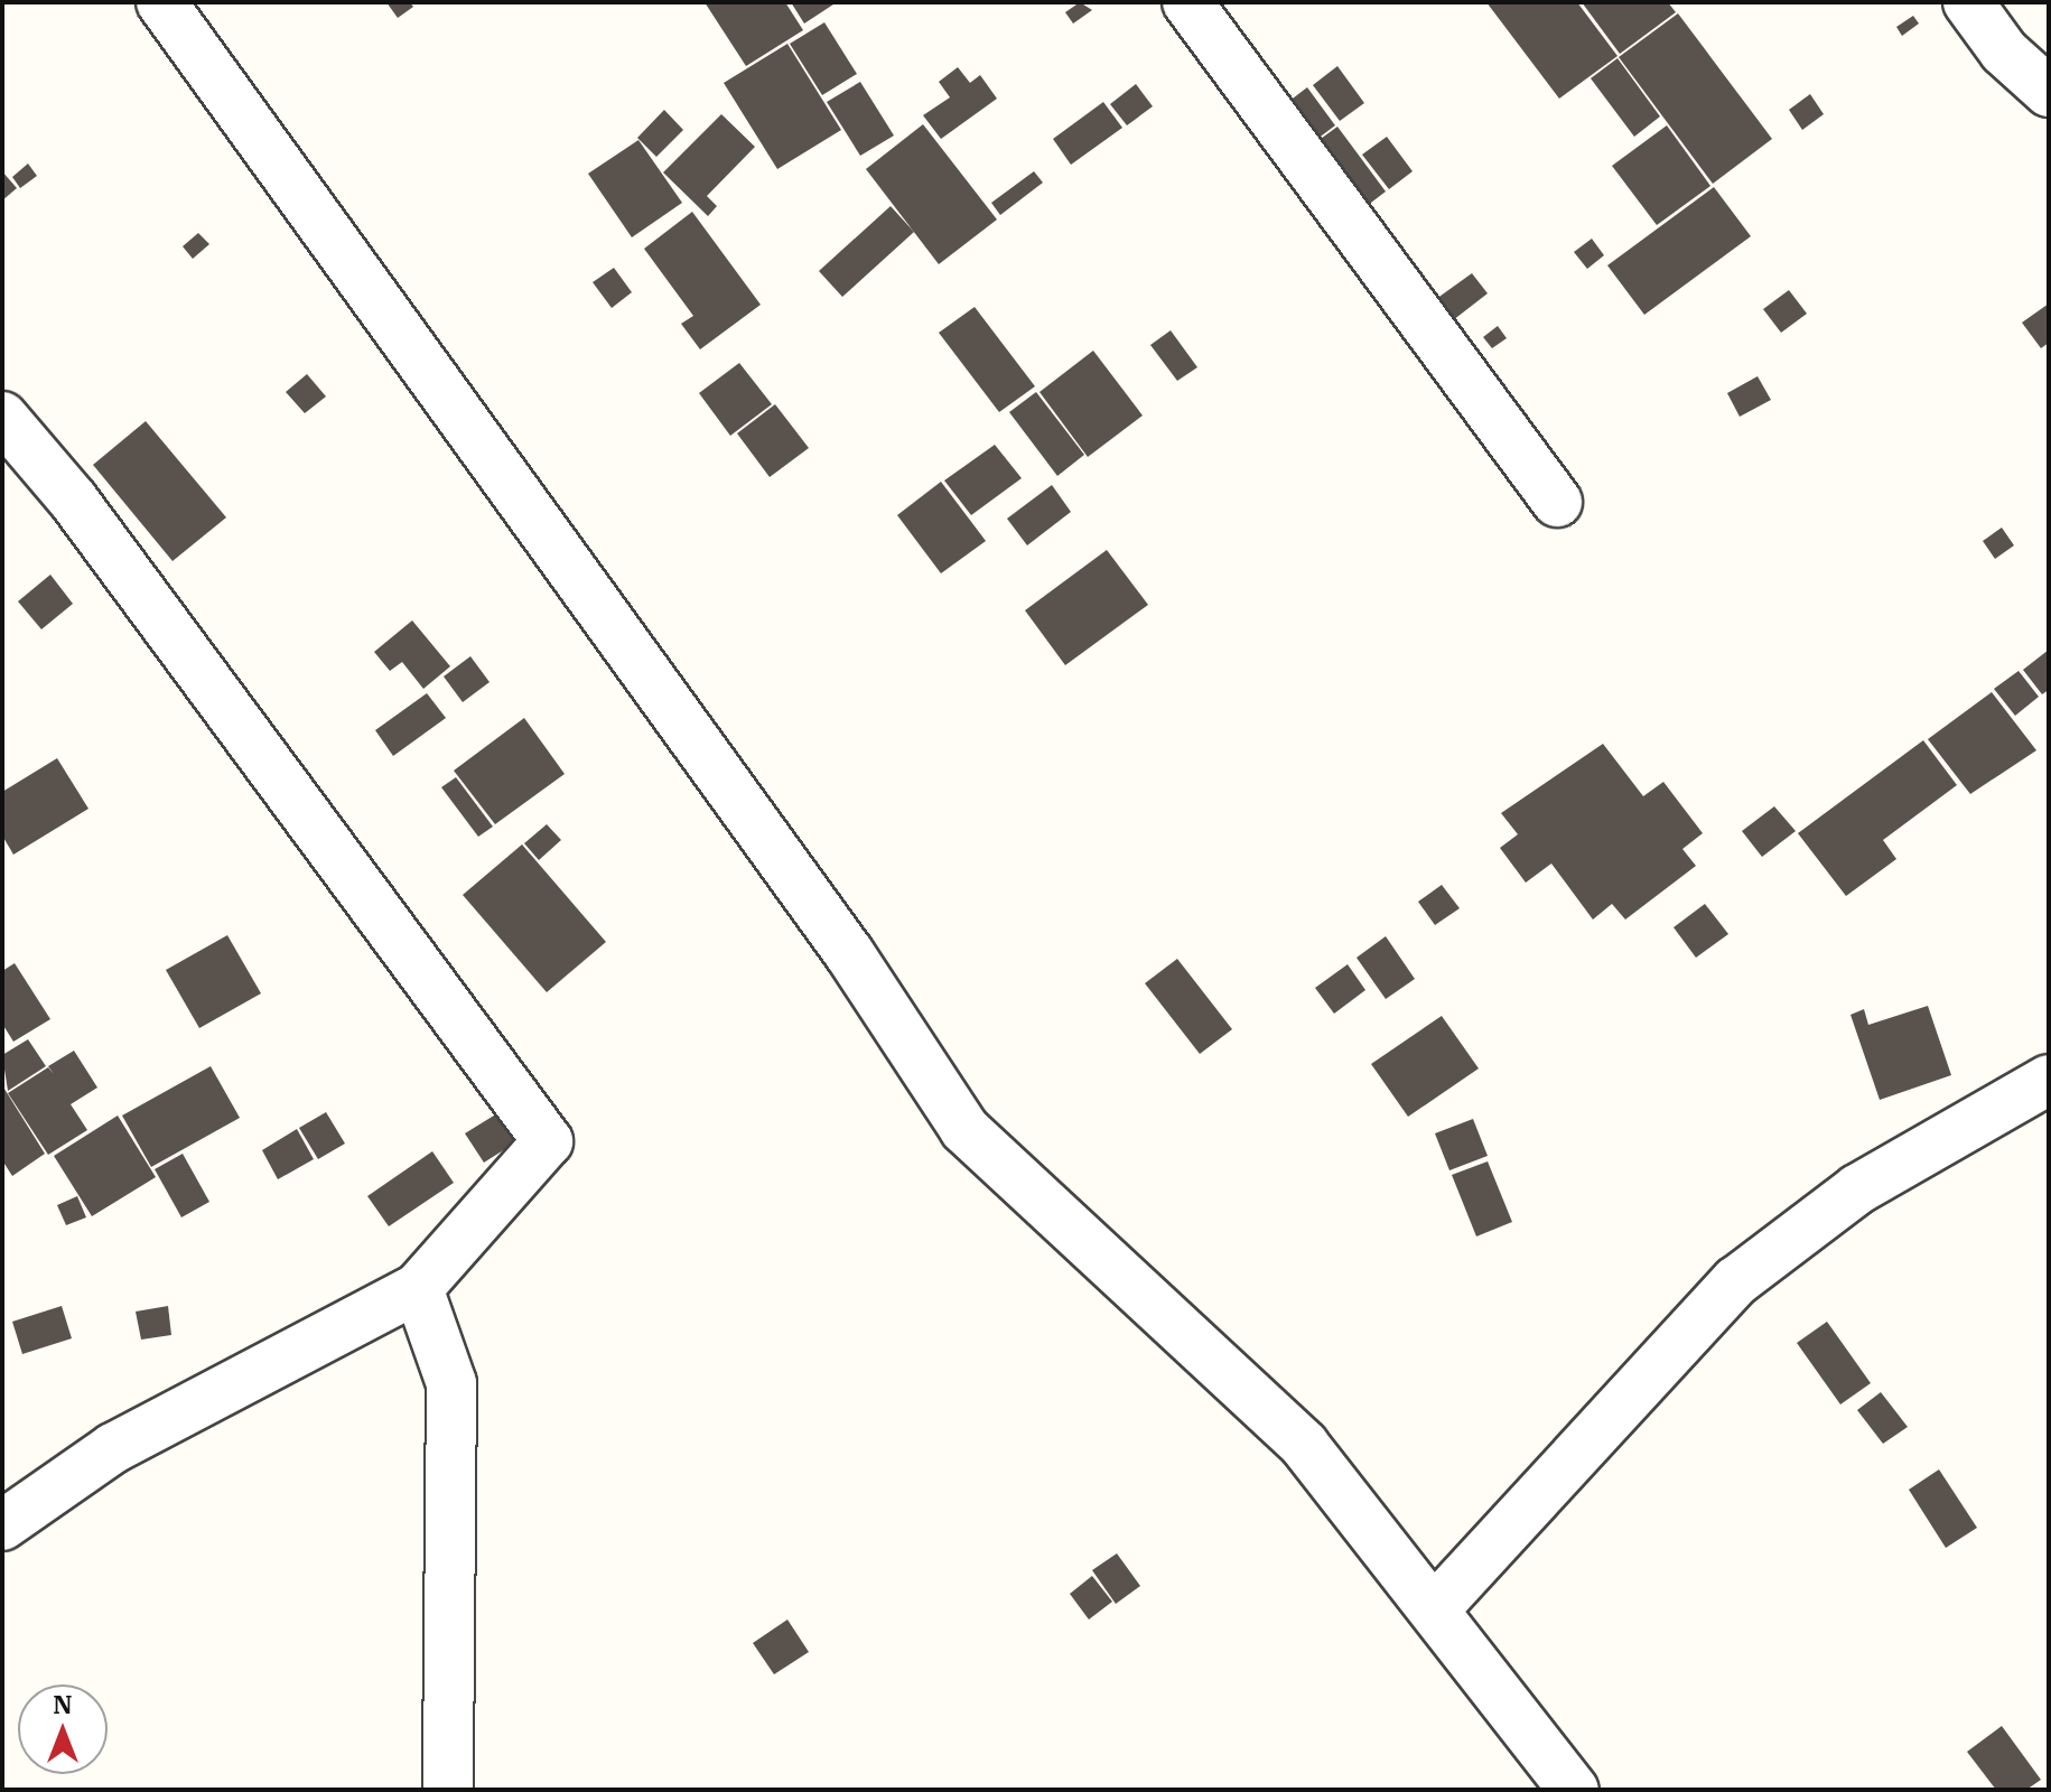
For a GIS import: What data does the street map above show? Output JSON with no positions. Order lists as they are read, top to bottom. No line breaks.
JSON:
{"north":"top"}
